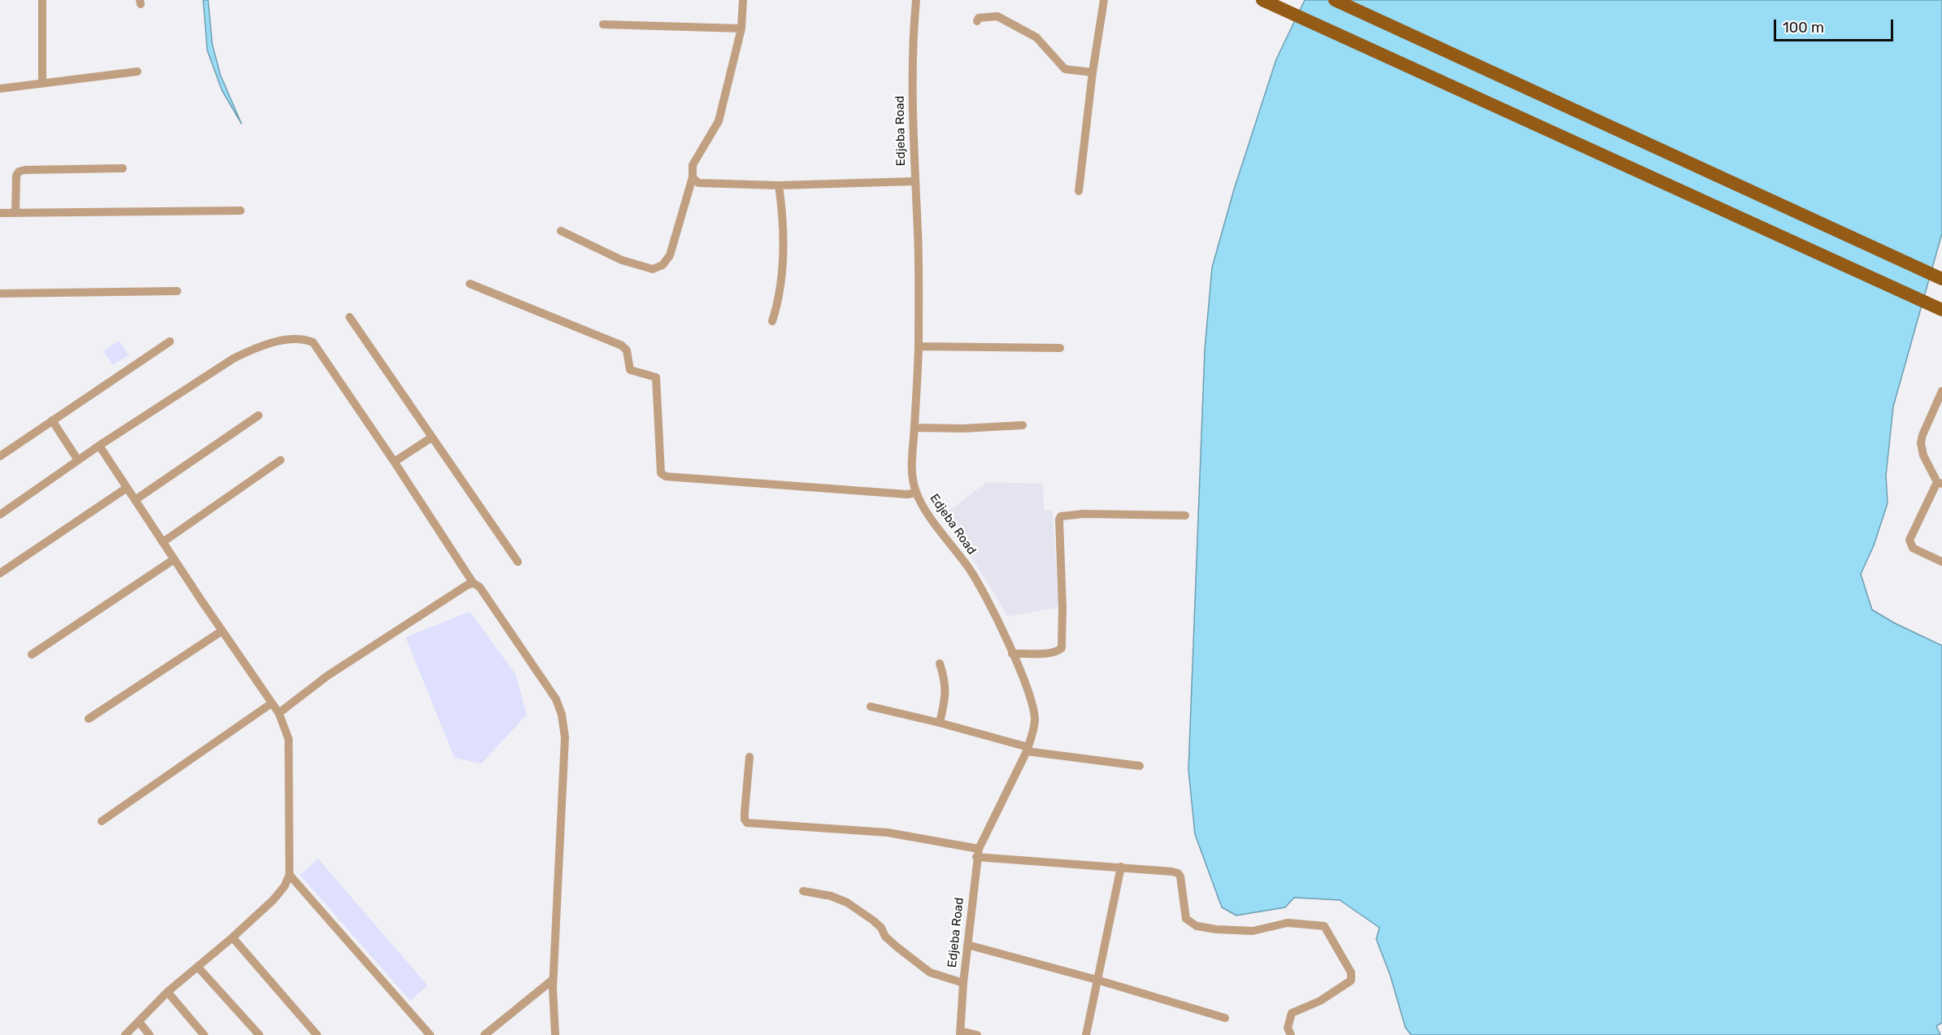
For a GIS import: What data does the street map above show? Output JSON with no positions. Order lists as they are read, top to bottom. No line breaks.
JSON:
{"streets":{"street":["Edjeba Road"]},"scale_bar":"100 m"}
